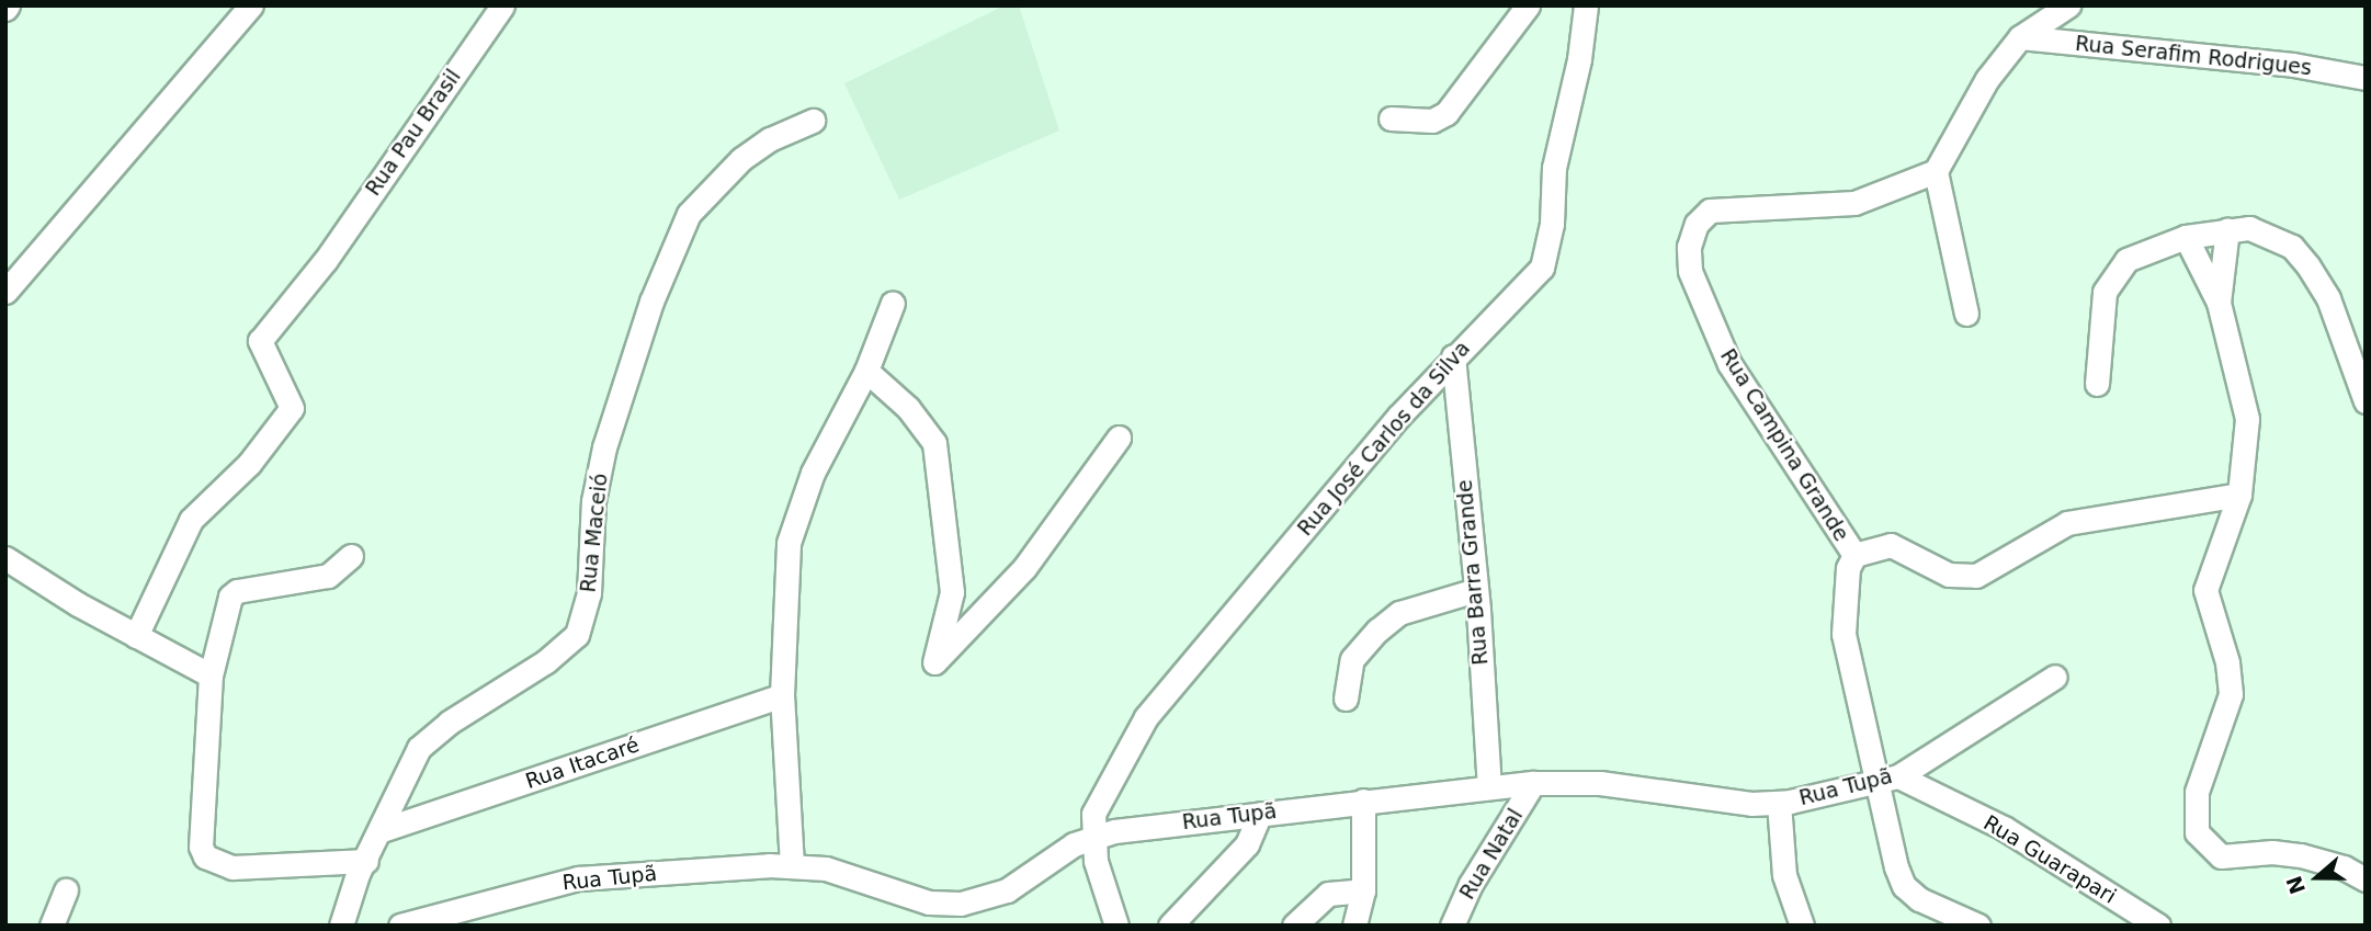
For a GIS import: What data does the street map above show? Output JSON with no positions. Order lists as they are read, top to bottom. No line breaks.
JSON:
{"streets":{"street":["Rua Serafim Rodrigues","Rua Pau Brasil","Rua José Carlos da Silva","Rua Campina Grande","Rua Maceió","Rua Barra Grande","Rua Itacaré","Rua Tupã","Rua Natal","Rua Guarapari"]},"crossings":[["Rua José Carlos da Silva","Rua Barra Grande"],["Rua José Carlos da Silva","Rua Tupã"],["Rua Maceió","Rua Itacaré"],["Rua Barra Grande","Rua Tupã"],["Rua Tupã","Rua Natal"],["Rua Tupã","Rua Guarapari"]],"north":"left"}
